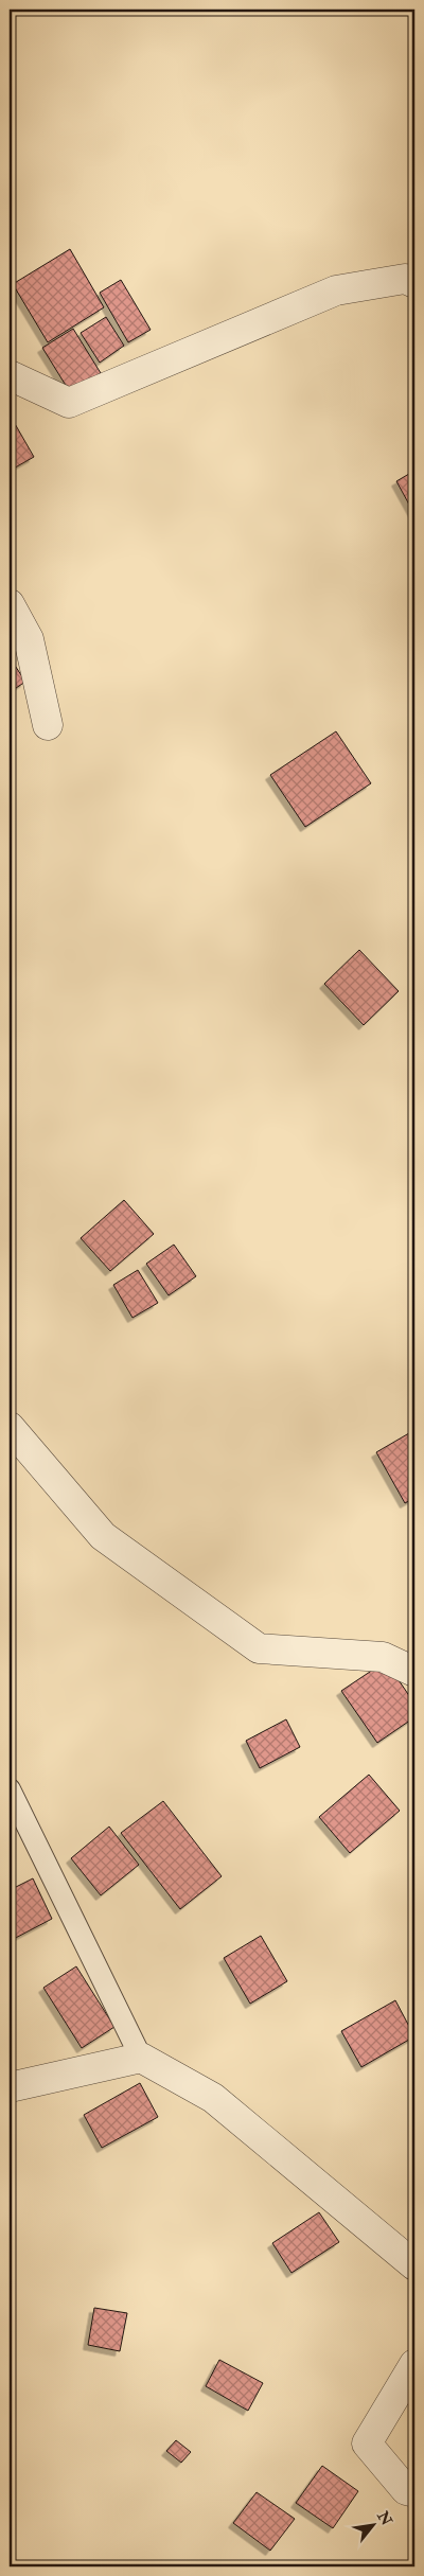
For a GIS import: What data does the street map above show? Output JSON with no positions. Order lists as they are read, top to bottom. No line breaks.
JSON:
{"north":"top right"}
